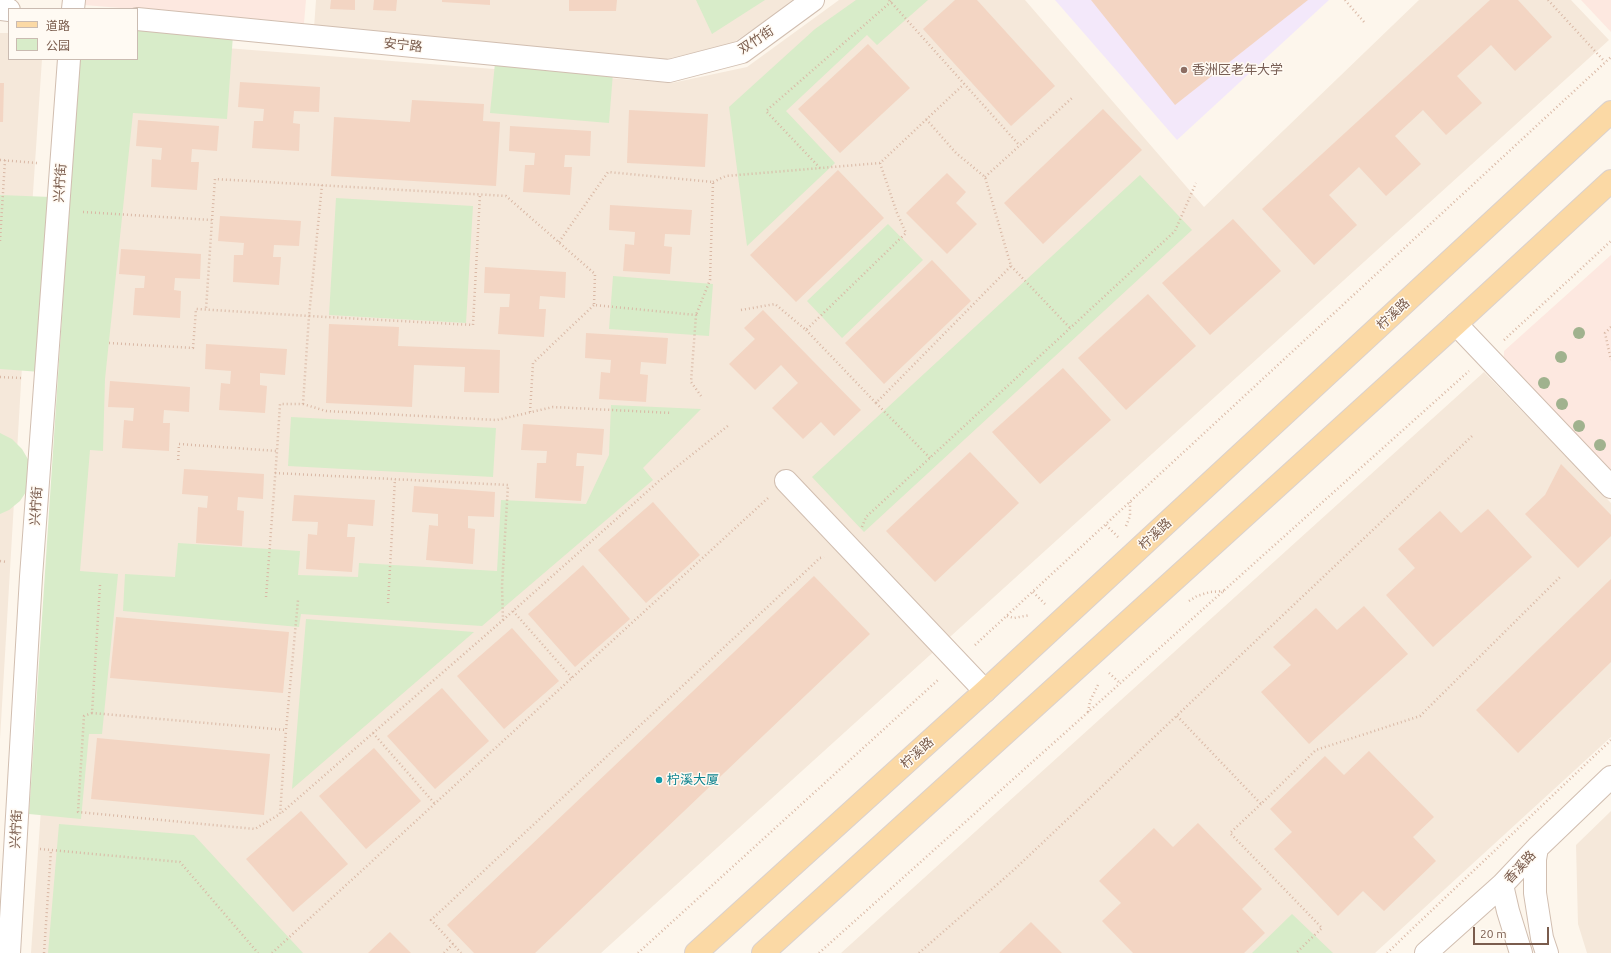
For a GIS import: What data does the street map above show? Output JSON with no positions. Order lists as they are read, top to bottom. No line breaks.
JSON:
{"streets":{"main road":["柠溪路"],"street":["双竹街","安宁路","兴柠街","香溪路"]},"crossings":[["双竹街","安宁路"]],"places":["香洲区老年大学","柠溪大厦"],"legend":["道路","公园"],"scale_bar":"20 m"}
